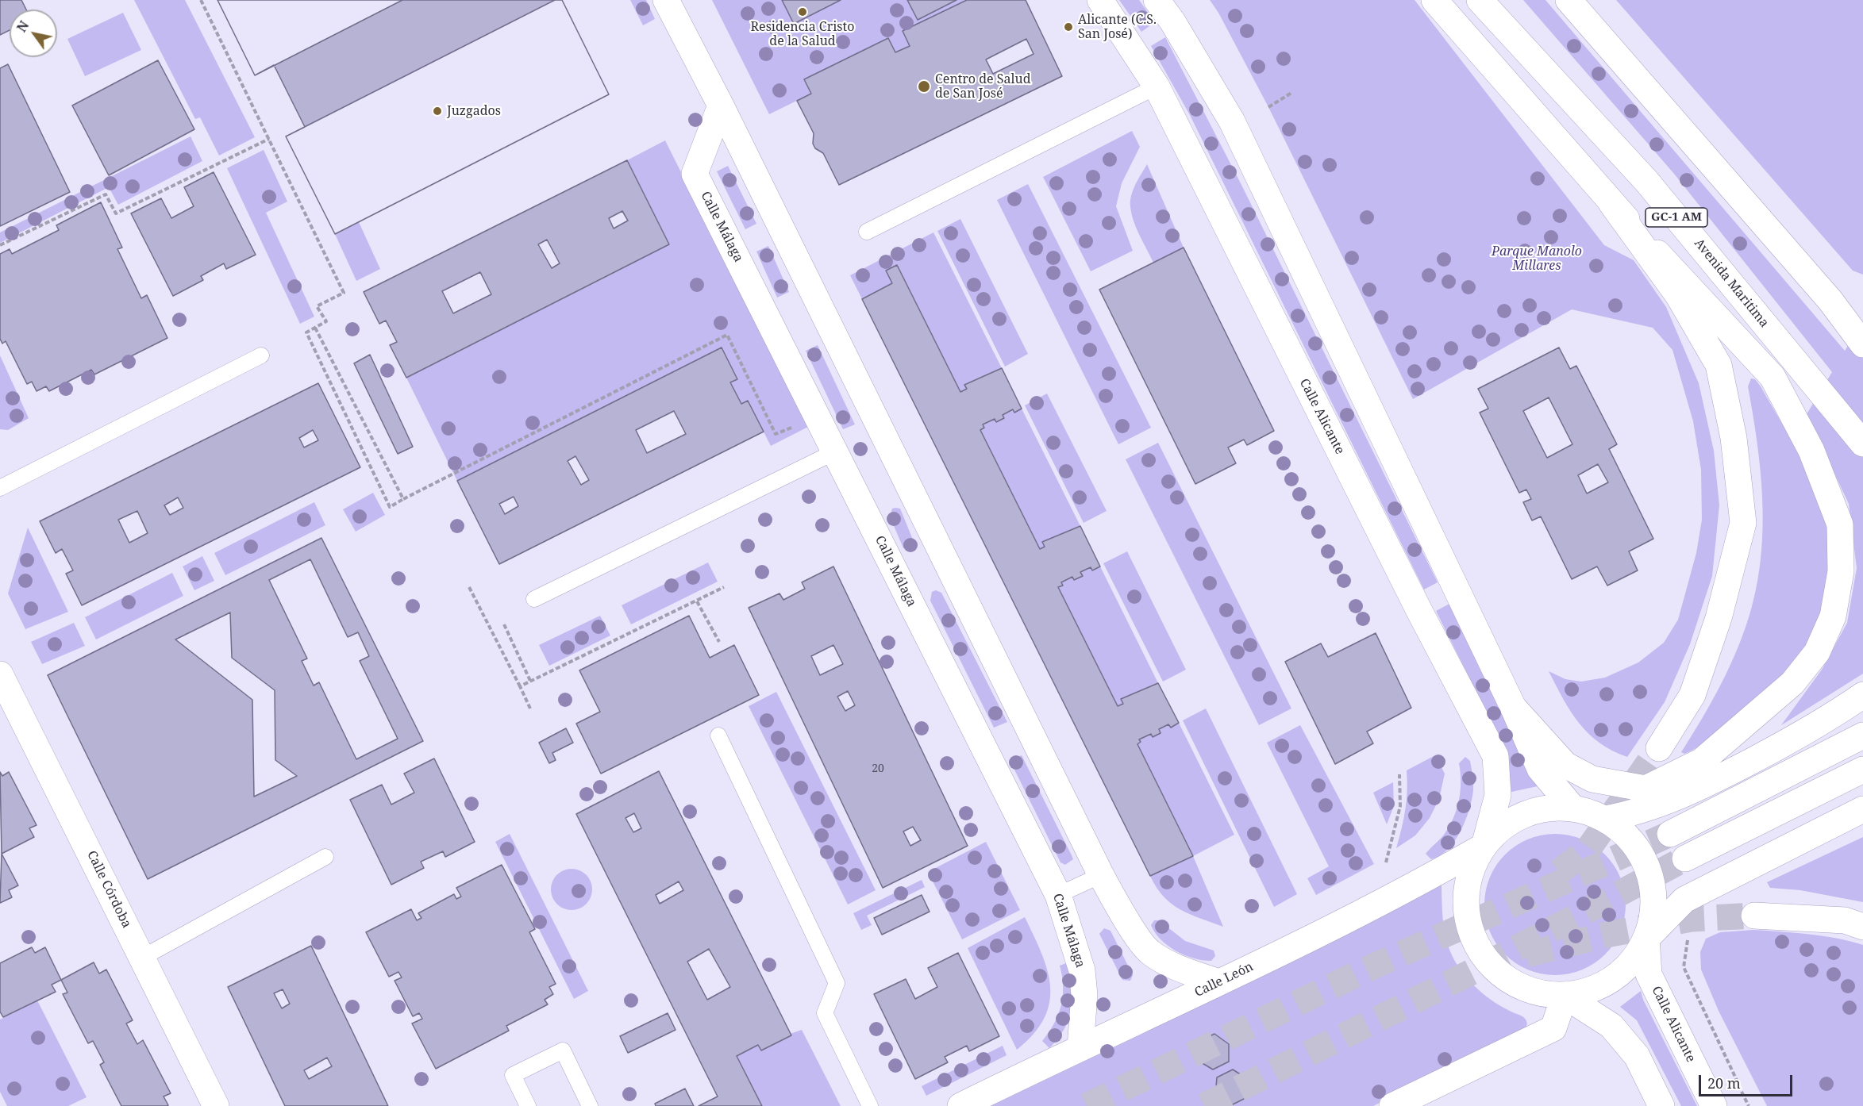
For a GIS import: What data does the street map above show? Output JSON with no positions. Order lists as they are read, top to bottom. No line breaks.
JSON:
{"streets":{"main road":["GC-1 AM","Calle Málaga","Avenida Maritima","Calle Alicante","Calle Córdoba","Calle León"]},"crossings":[["Calle Málaga","Calle León"],["Calle Alicante","Calle León"]],"parks":["Parque Manolo Millares"],"places":["Residencia Cristo de la Salud","Alicante (C.S. San José)","Centro de Salud de San José","Juzgados"],"house_numbers":["20"],"scale_bar":"20 m","north":"top left"}
